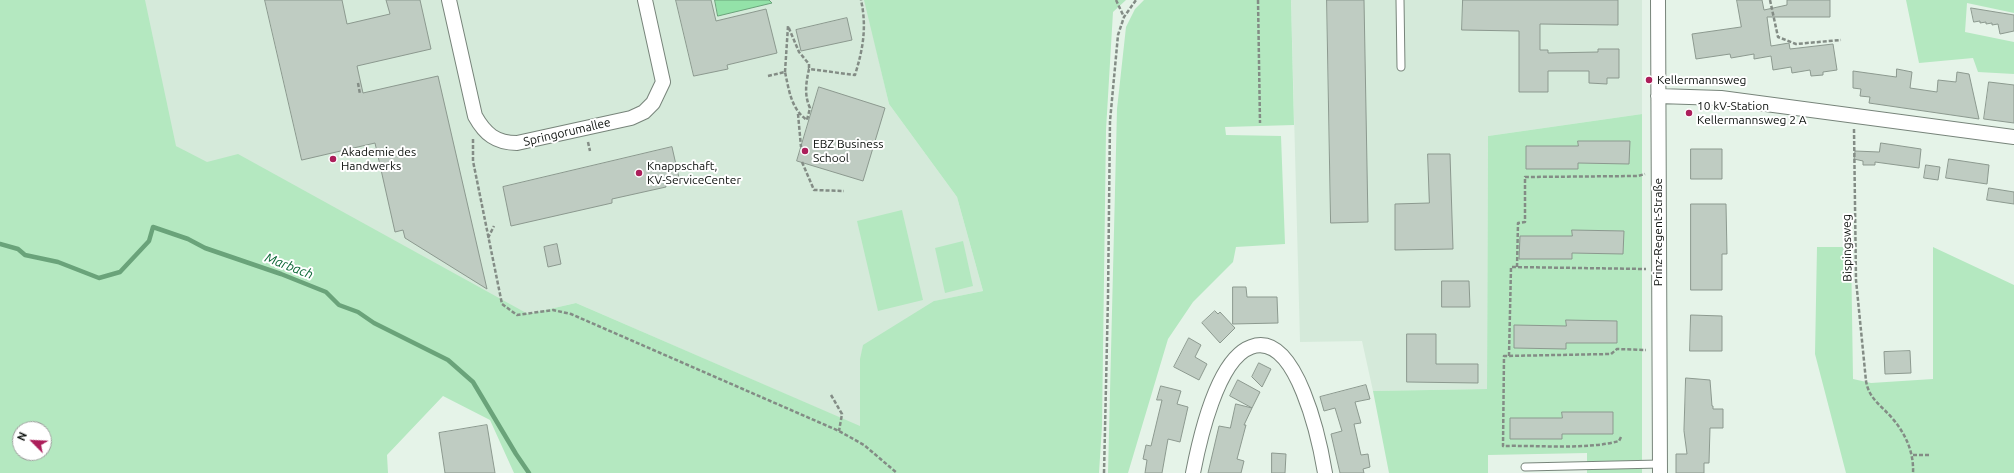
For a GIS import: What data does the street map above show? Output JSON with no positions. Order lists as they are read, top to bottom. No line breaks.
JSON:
{"streets":{"street":["Springorumallee","Prinz-Regent-Straße"],"path":["Bispingsweg"]},"water":["Marbach"],"places":["Kellermannsweg","10 kV-Station Kellermannsweg 2 A","EBZ Business School","Akademie des Handwerks","Knappschaft, KV-ServiceCenter"],"north":"top left"}
